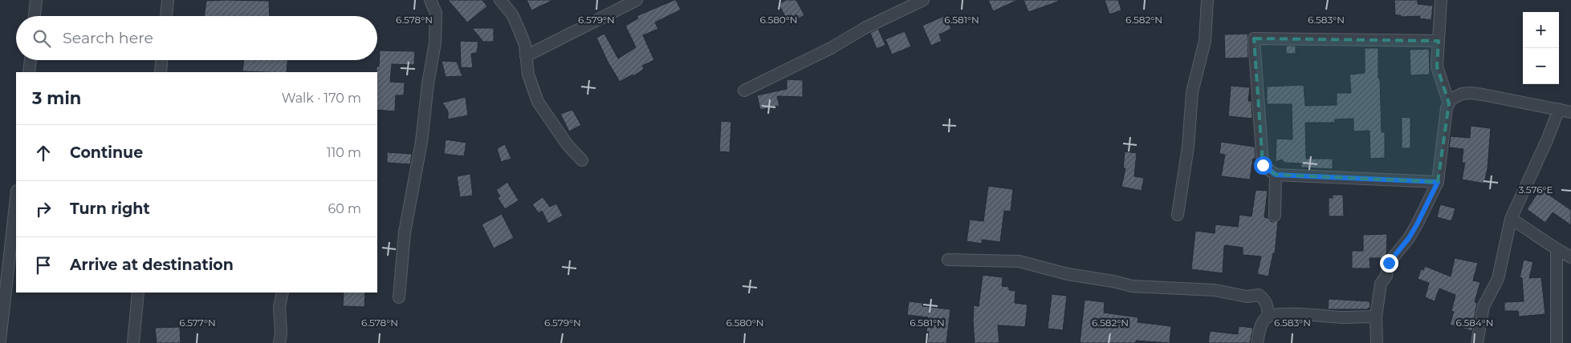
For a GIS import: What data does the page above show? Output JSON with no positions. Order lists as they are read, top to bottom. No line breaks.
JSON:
{"page":{"map_buttons":["+","−"],"search":"Search here","heading":["3 min","Walk · 170 m"],"list":[["Continue","110 m"],["Turn right","60 m"],"Arrive at destination"]},"coordinates":["6.578°N","6.579°N","6.580°N","6.581°N","6.582°N","6.583°N","3.576°E","6.577°N","6.584°N"]}
